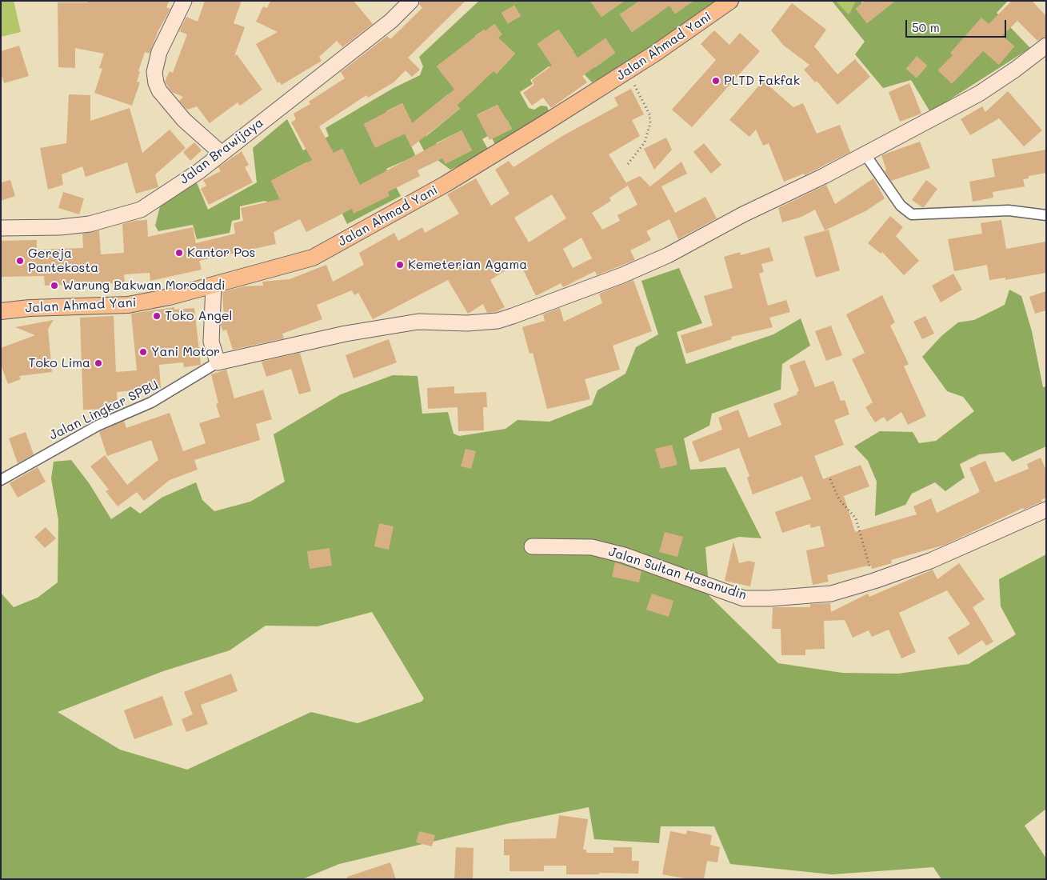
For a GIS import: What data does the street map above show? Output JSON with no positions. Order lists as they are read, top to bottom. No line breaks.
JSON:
{"streets":{"main road":["Jalan Ahmad Yani","Jalan Brawijaya","Jalan Sultan Hasanudin"],"street":["Jalan Lingkar SPBU"]},"places":["PLTD Fakfak","Kantor Pos","Gereja Pantekosta","Kemeterian Agama","Warung Bakwan Morodadi","Toko Angel","Yani Motor","Toko Lima"],"scale_bar":"50 m"}
